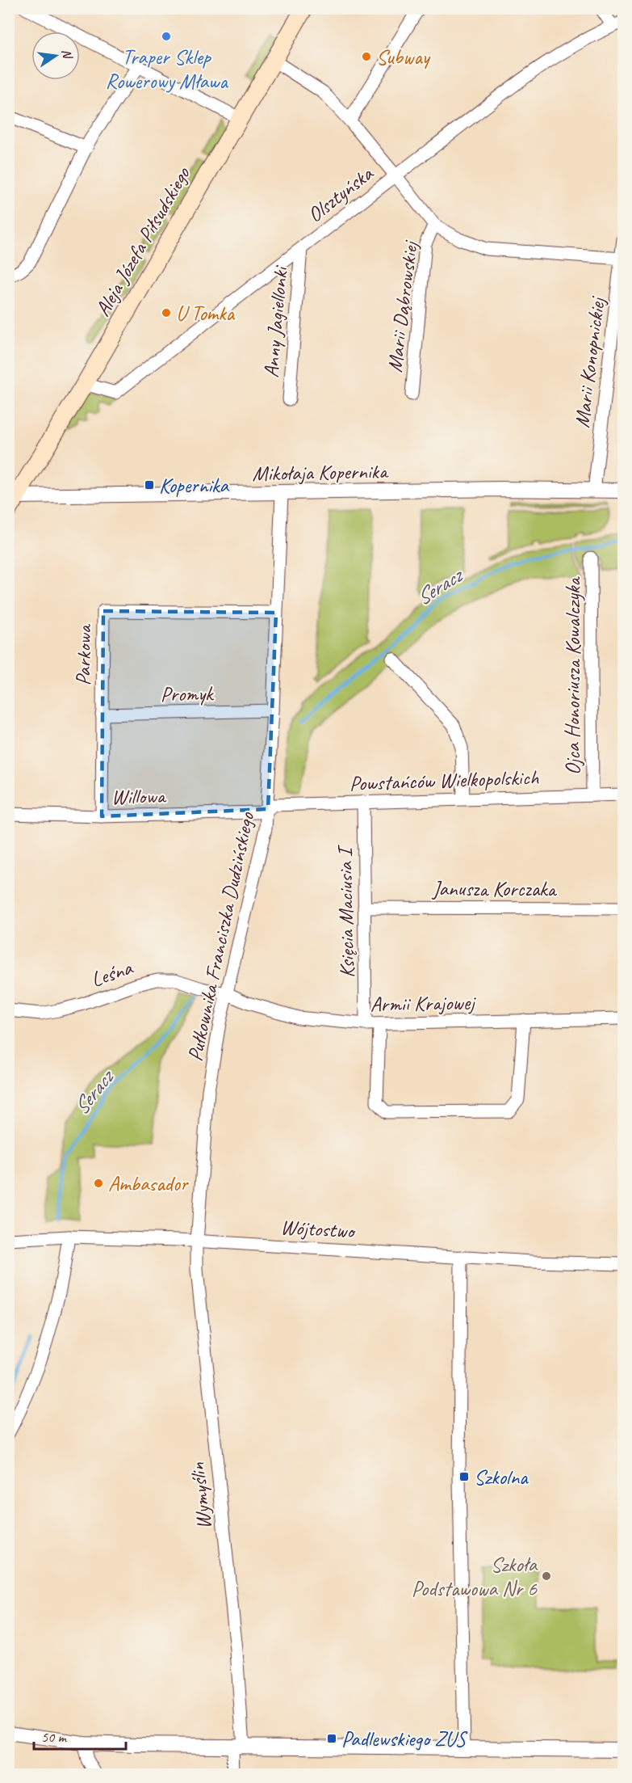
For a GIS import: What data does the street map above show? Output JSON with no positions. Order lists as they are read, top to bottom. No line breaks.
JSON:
{"streets":{"main road":["Aleja Józefa Piłsudskiego"],"street":["Olsztyńska","Marii Dąbrowskiej","Anny Jagiellonki","Marii Konopnickiej","Mikołaja Kopernika","Parkowa","Ojca Honoriusza Kowalczyka","Promyk","Powstańców Wielkopolskich","Willowa","Janusza Korczaka","Księcia Maciusia I","Pułkownika Franciszka Dudzińskiego","Leśna","Armii Krajowej","Wójtostwo","Wymyślin"]},"crossings":[["Olsztyńska","Aleja Józefa Piłsudskiego"],["Olsztyńska","Anny Jagiellonki"],["Aleja Józefa Piłsudskiego","Mikołaja Kopernika"],["Marii Konopnickiej","Mikołaja Kopernika"],["Mikołaja Kopernika","Pułkownika Franciszka Dudzińskiego"],["Parkowa","Promyk"],["Parkowa","Willowa"],["Parkowa","Pułkownika Franciszka Dudzińskiego"],["Ojca Honoriusza Kowalczyka","Powstańców Wielkopolskich"],["Promyk","Pułkownika Franciszka Dudzińskiego"],["Powstańców Wielkopolskich","Willowa"],["Powstańców Wielkopolskich","Księcia Maciusia I"],["Powstańców Wielkopolskich","Pułkownika Franciszka Dudzińskiego"],["Willowa","Pułkownika Franciszka Dudzińskiego"],["Janusza Korczaka","Księcia Maciusia I"],["Księcia Maciusia I","Armii Krajowej"],["Pułkownika Franciszka Dudzińskiego","Leśna"],["Pułkownika Franciszka Dudzińskiego","Armii Krajowej"],["Pułkownika Franciszka Dudzińskiego","Wójtostwo"],["Pułkownika Franciszka Dudzińskiego","Wymyślin"],["Leśna","Armii Krajowej"],["Wójtostwo","Wymyślin"]],"water":["Seracz"],"places":{"other":["Traper Sklep Rowerowy Mława","Subway","U Tomka","Ambasador","Szkoła Podstawowa Nr 6"],"transit":["Kopernika","Szkolna","Padlewskiego ZUS"]},"scale_bar":"50 m","north":"right"}
